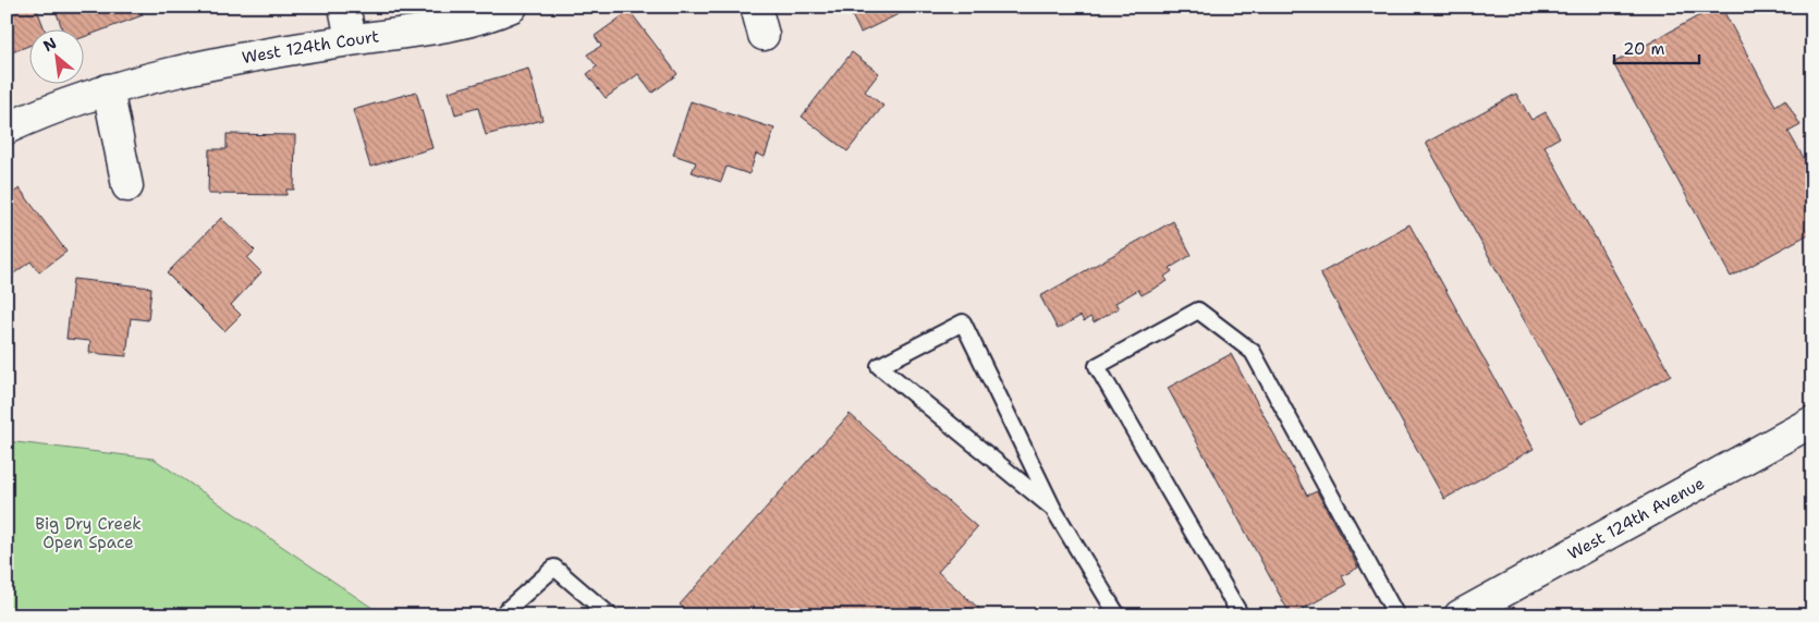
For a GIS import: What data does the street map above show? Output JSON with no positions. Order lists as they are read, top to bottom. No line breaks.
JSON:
{"streets":{"street":["West 124th Court","West 124th Avenue"]},"parks":["Big Dry Creek Open Space"],"scale_bar":"20 m","north":"top left"}
